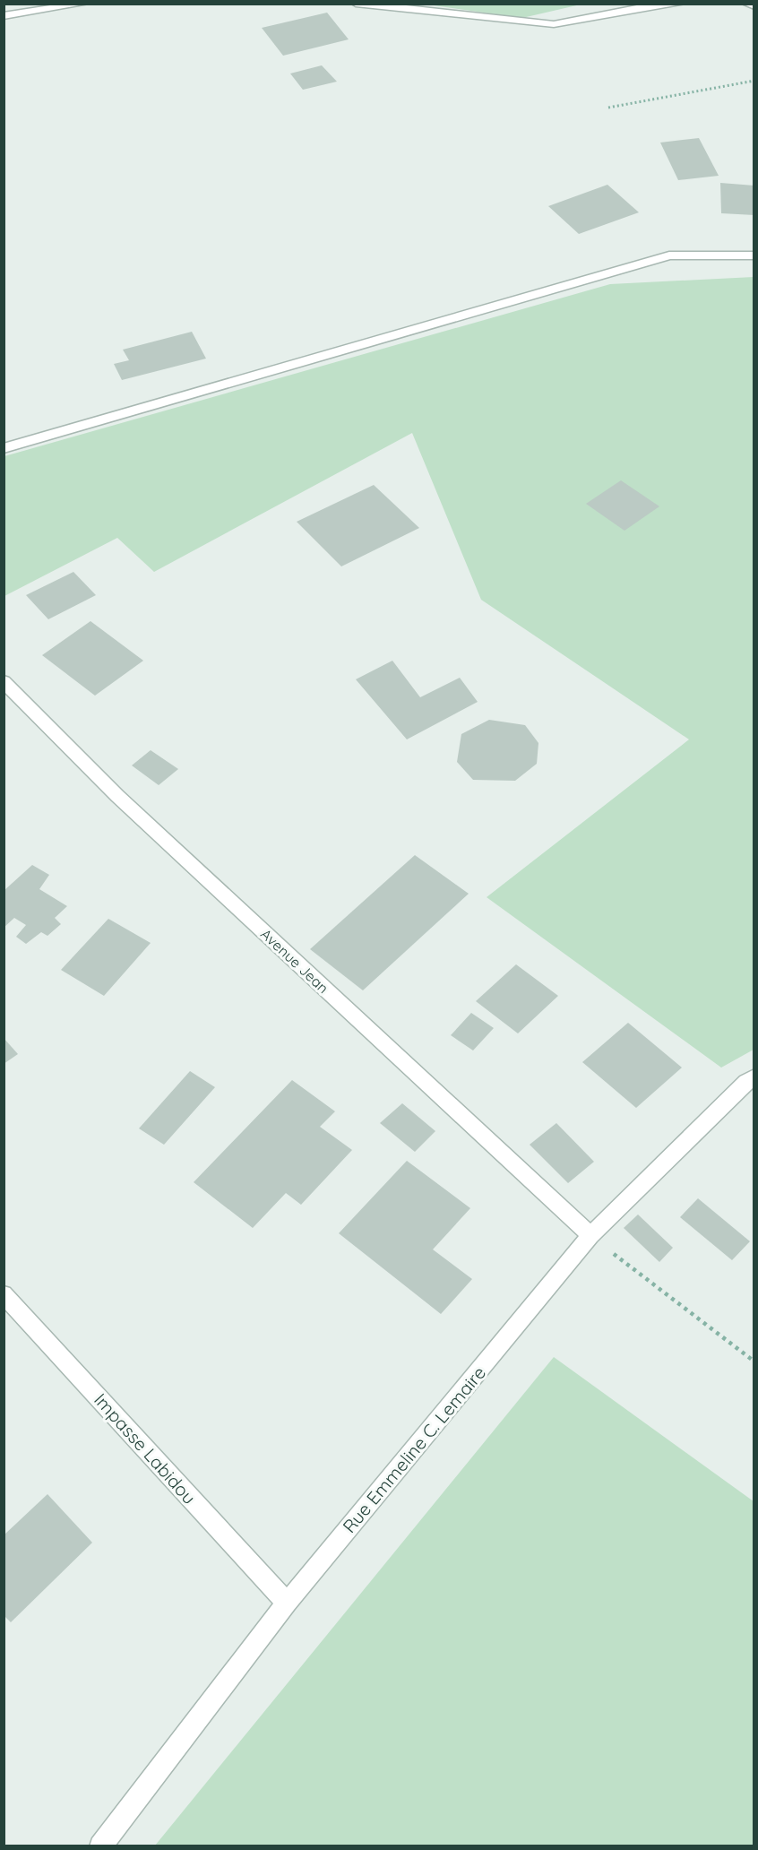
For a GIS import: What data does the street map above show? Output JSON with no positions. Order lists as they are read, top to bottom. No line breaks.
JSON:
{"streets":{"street":["Avenue Jean","Impasse Labidou","Rue Emmeline C. Lemaire"]},"crossings":[["Avenue Jean","Rue Emmeline C. Lemaire"],["Impasse Labidou","Rue Emmeline C. Lemaire"]]}
